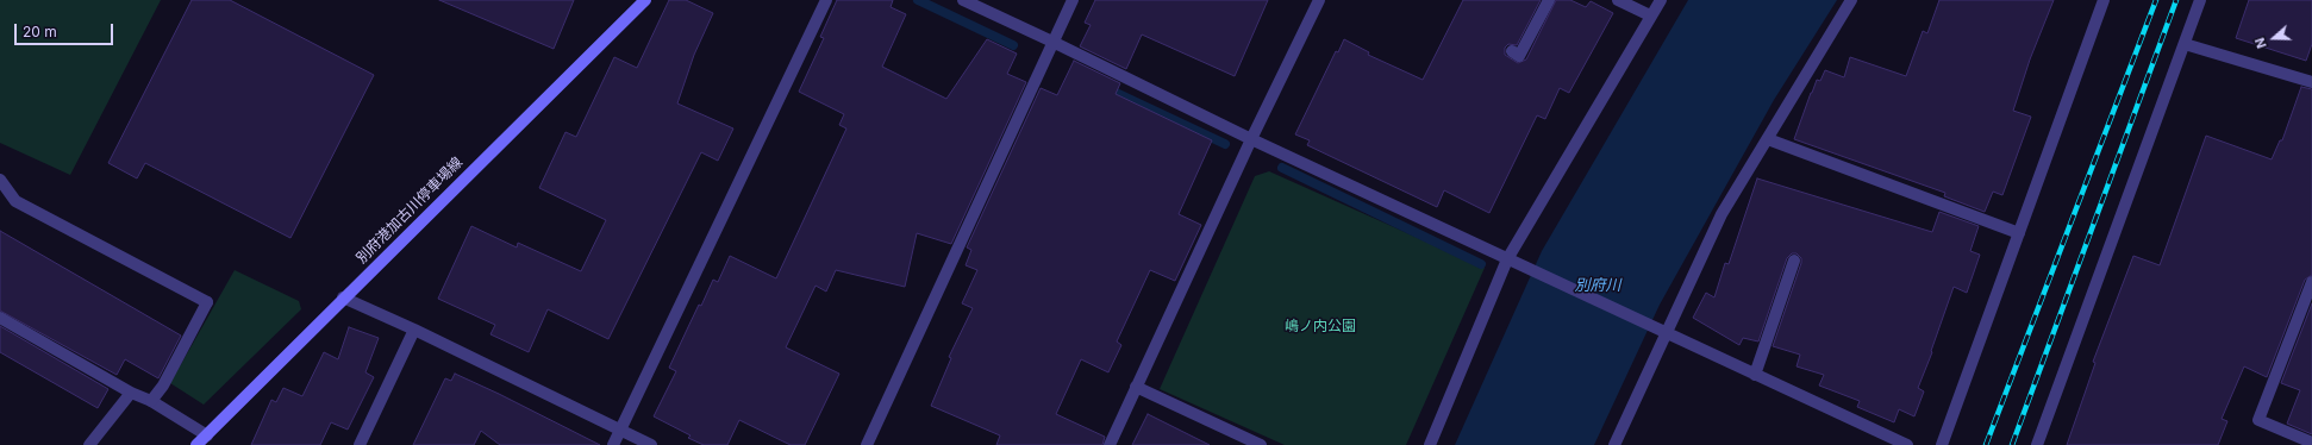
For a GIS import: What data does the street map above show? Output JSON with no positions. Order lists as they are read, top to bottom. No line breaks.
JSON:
{"streets":{"main road":["別府港加古川停車場線"]},"water":["別府川"],"parks":["嶋ノ内公園"],"scale_bar":"20 m","north":"left"}
